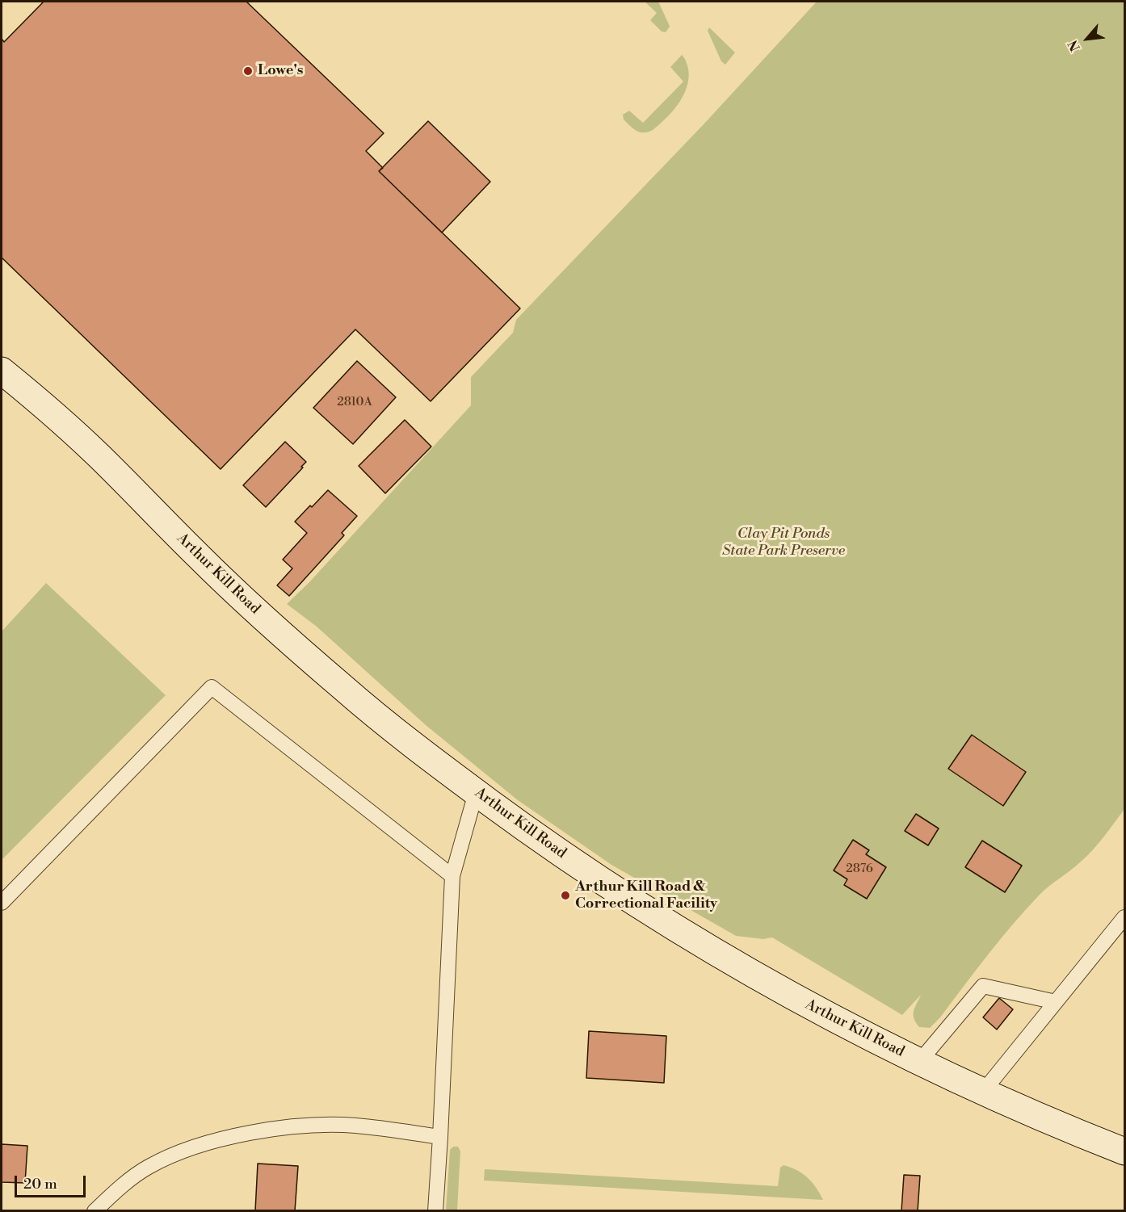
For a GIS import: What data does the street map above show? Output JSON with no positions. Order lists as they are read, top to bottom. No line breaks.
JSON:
{"streets":{"street":["Arthur Kill Road"]},"parks":["Clay Pit Ponds State Park Preserve"],"places":["Lowe's","Arthur Kill Road & Correctional Facility"],"house_numbers":["2810A","2876"],"scale_bar":"20 m","north":"bottom left"}
